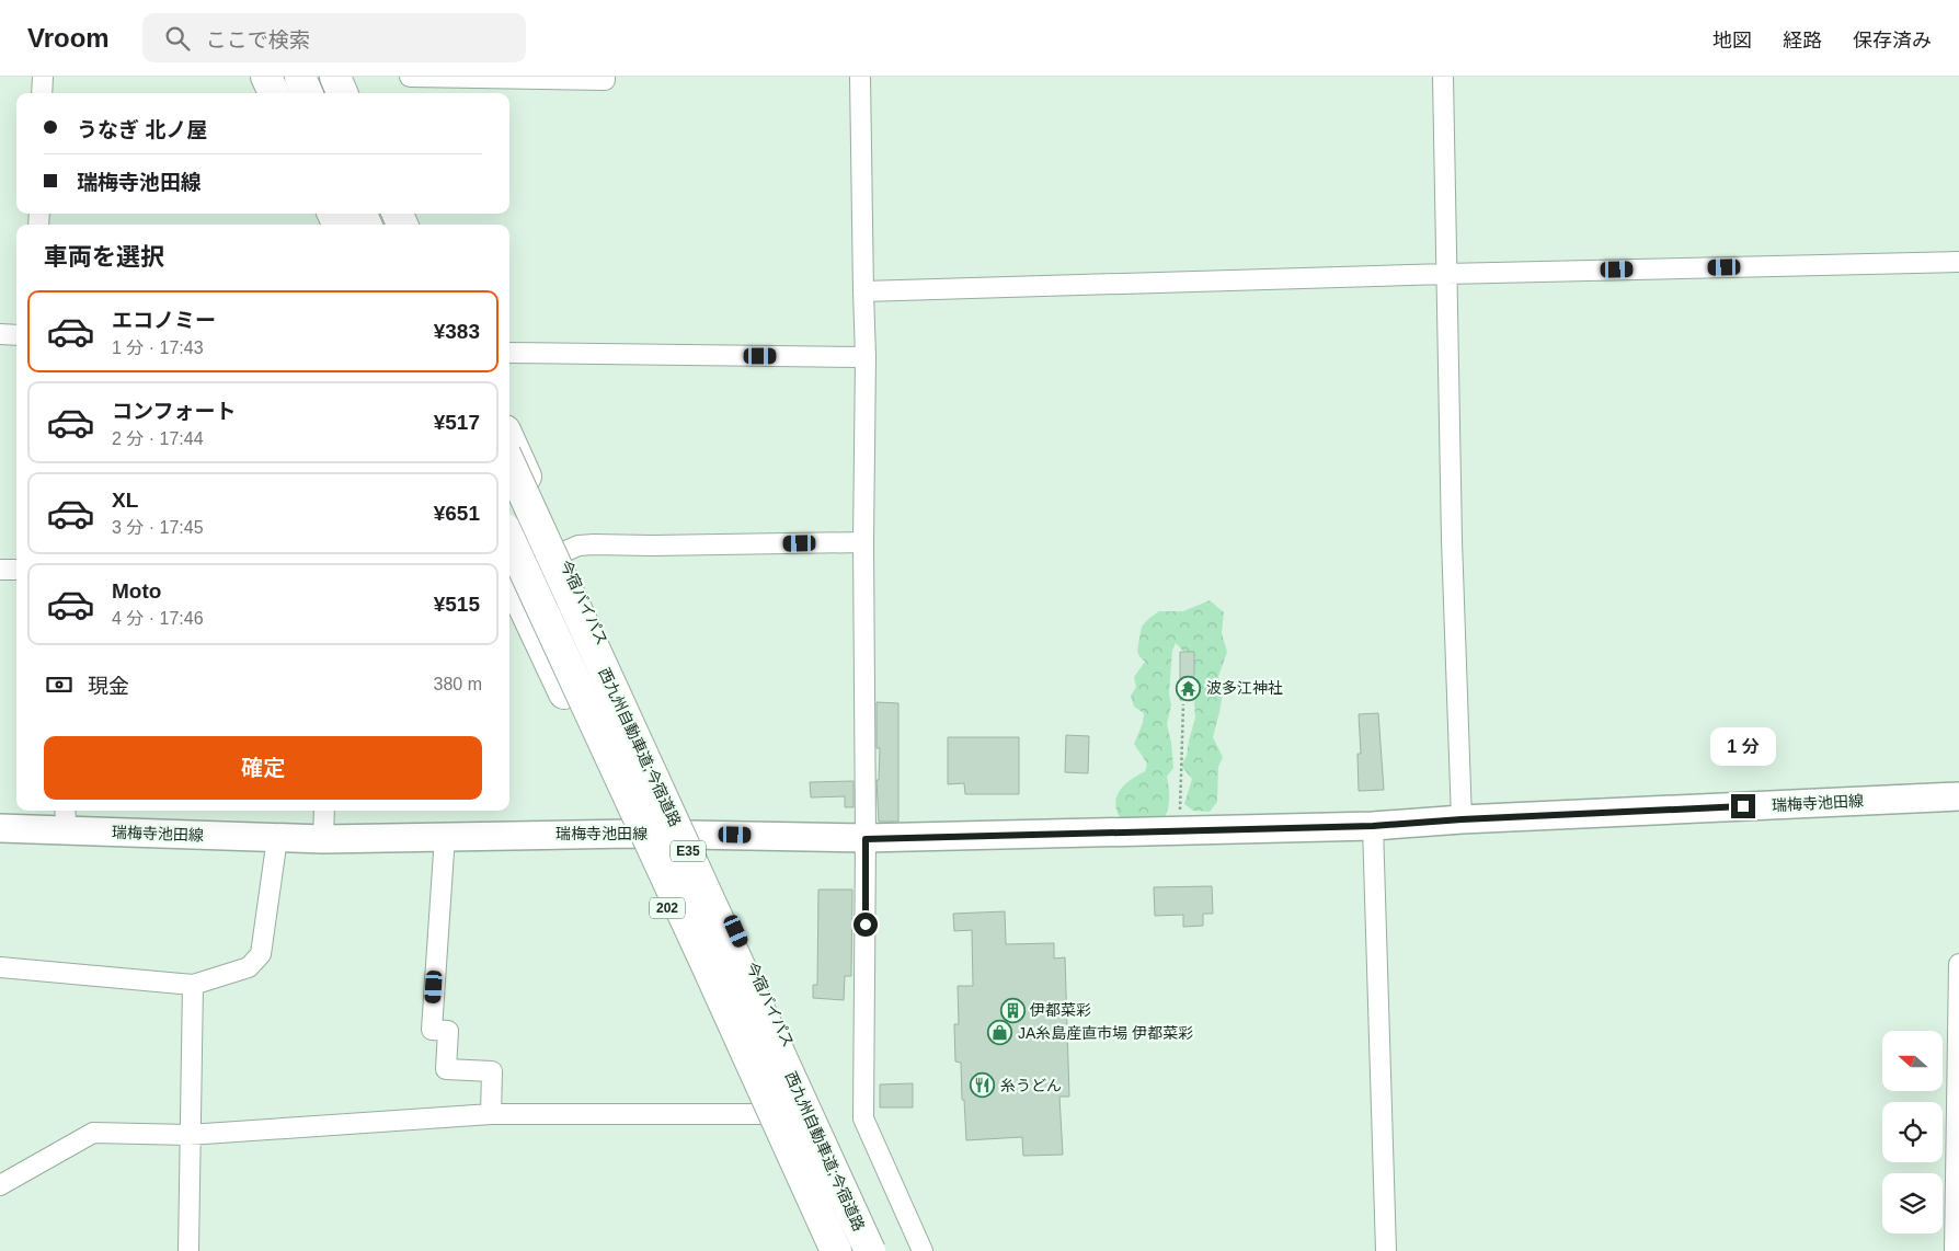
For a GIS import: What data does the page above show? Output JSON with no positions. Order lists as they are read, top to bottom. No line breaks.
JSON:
{"streets":{"highway":["今宿バイパス","西九州自動車道;今宿道路","E35","202"],"main road":["瑞梅寺池田線"]},"crossings":[["今宿バイパス","瑞梅寺池田線"],["瑞梅寺池田線","202"]],"places":{"temple":["波多江神社"],"building":["伊都菜彩"],"shop":["JA糸島産直市場 伊都菜彩"],"restaurant":["糸うどん"]},"north":"left","page":{"header":"Vroom","search":"ここで検索","nav":["地図","経路","保存済み"],"banner":["うなぎ 北ノ屋","瑞梅寺池田線"],"heading":"車両を選択","list":[{"name":"エコノミー","note":"1 分 · 17:43","value":"¥383"},{"name":"コンフォート","note":"2 分 · 17:44","value":"¥517"},{"name":"XL","note":"3 分 · 17:45","value":"¥651"},{"name":"Moto","note":"4 分 · 17:46","value":"¥515"}],"pay":["現金","380 m"],"buttons":"確定","bubble":"1 分"}}
